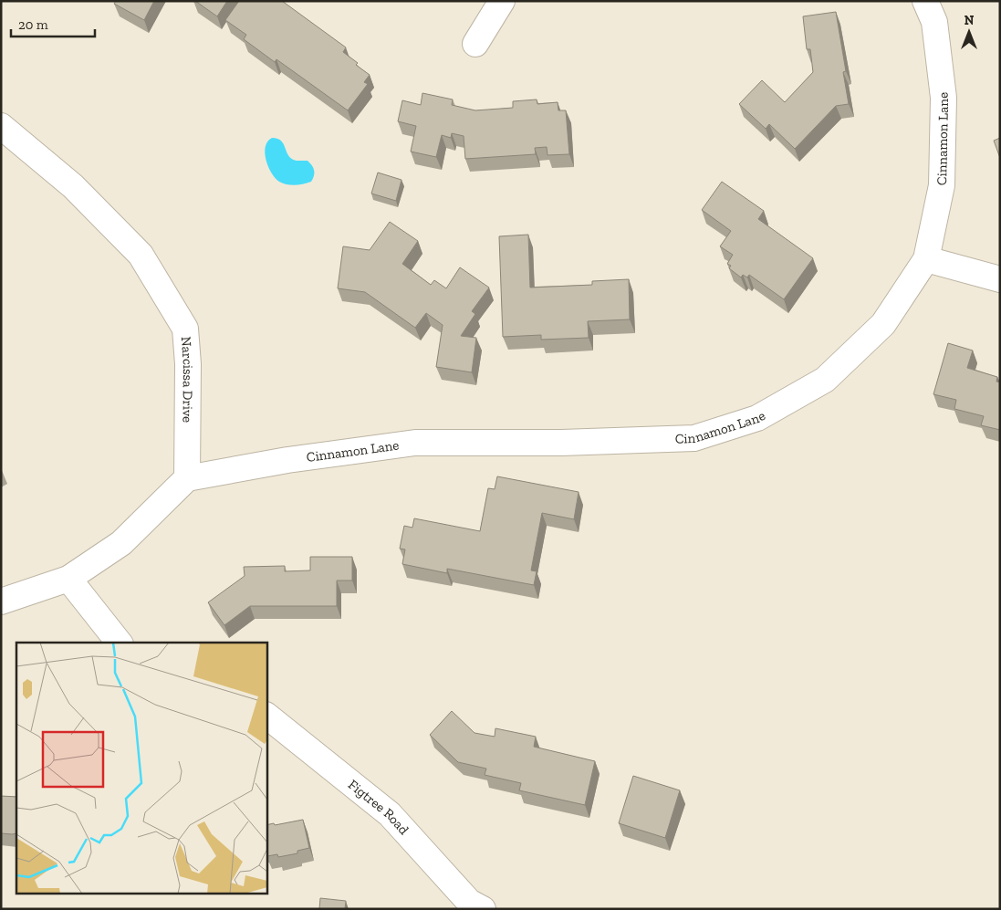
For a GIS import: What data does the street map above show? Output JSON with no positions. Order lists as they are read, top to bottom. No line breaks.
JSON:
{"streets":{"street":["Cinnamon Lane","Narcissa Drive","Figtree Road"]},"crossings":[["Cinnamon Lane","Narcissa Drive"]],"scale_bar":"20 m","north":"top"}
